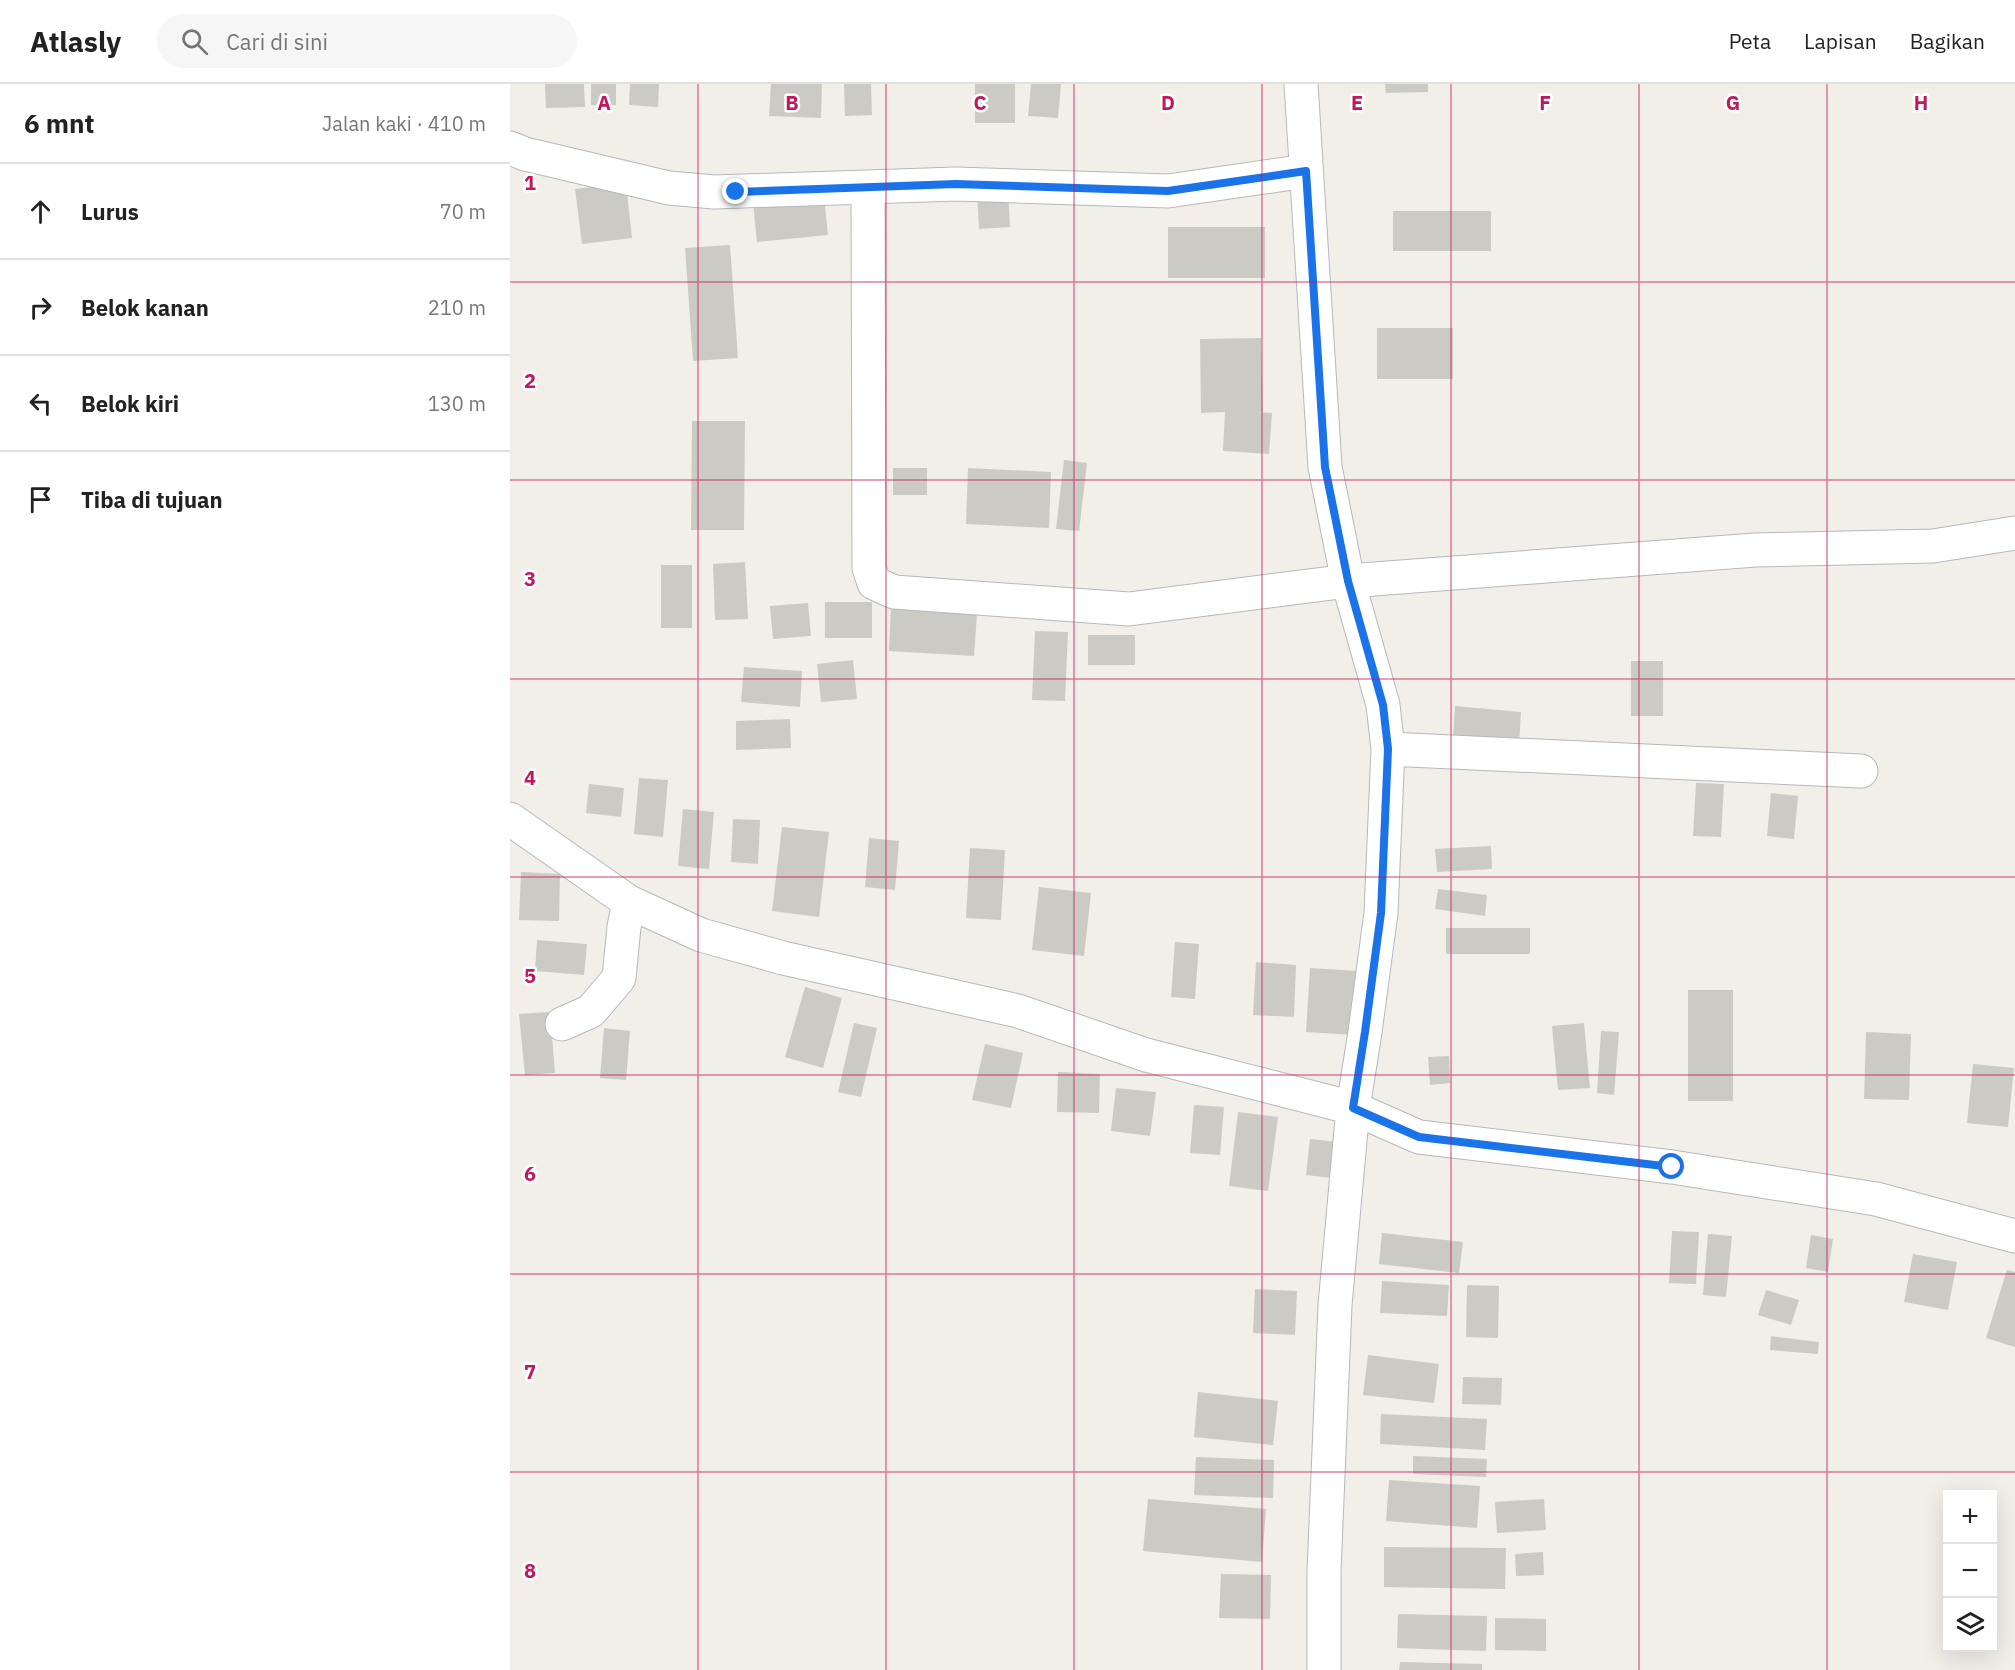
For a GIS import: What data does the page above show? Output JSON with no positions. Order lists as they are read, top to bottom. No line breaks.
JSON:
{"page":{"header":"Atlasly","search":"Cari di sini","nav":["Peta","Lapisan","Bagikan"],"heading":["6 mnt","Jalan kaki · 410 m"],"list":[["Lurus","70 m"],["Belok kanan","210 m"],["Belok kiri","130 m"],"Tiba di tujuan"],"map_buttons":["+","−"]},"grid":{"columns":["A","B","C","D","E","F","G","H"],"rows":["1","2","3","4","5","6","7","8"]}}
